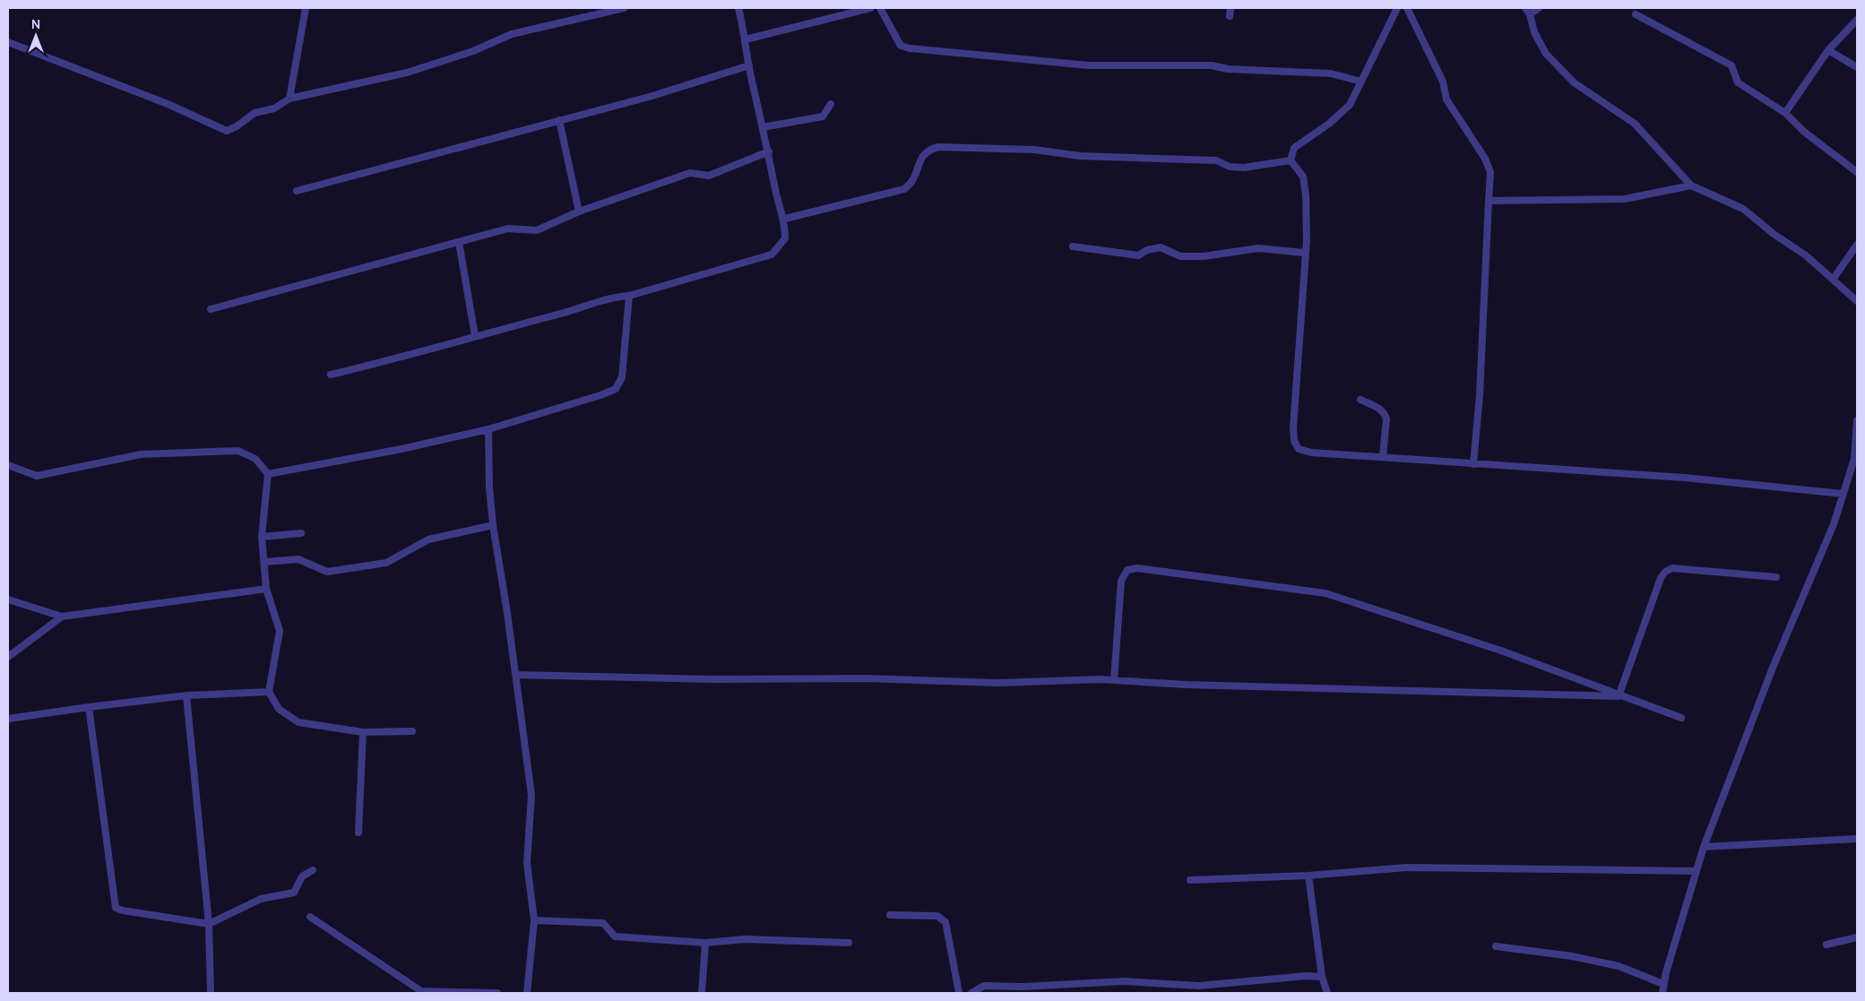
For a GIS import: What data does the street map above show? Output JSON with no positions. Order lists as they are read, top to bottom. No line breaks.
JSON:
{"north":"top"}
